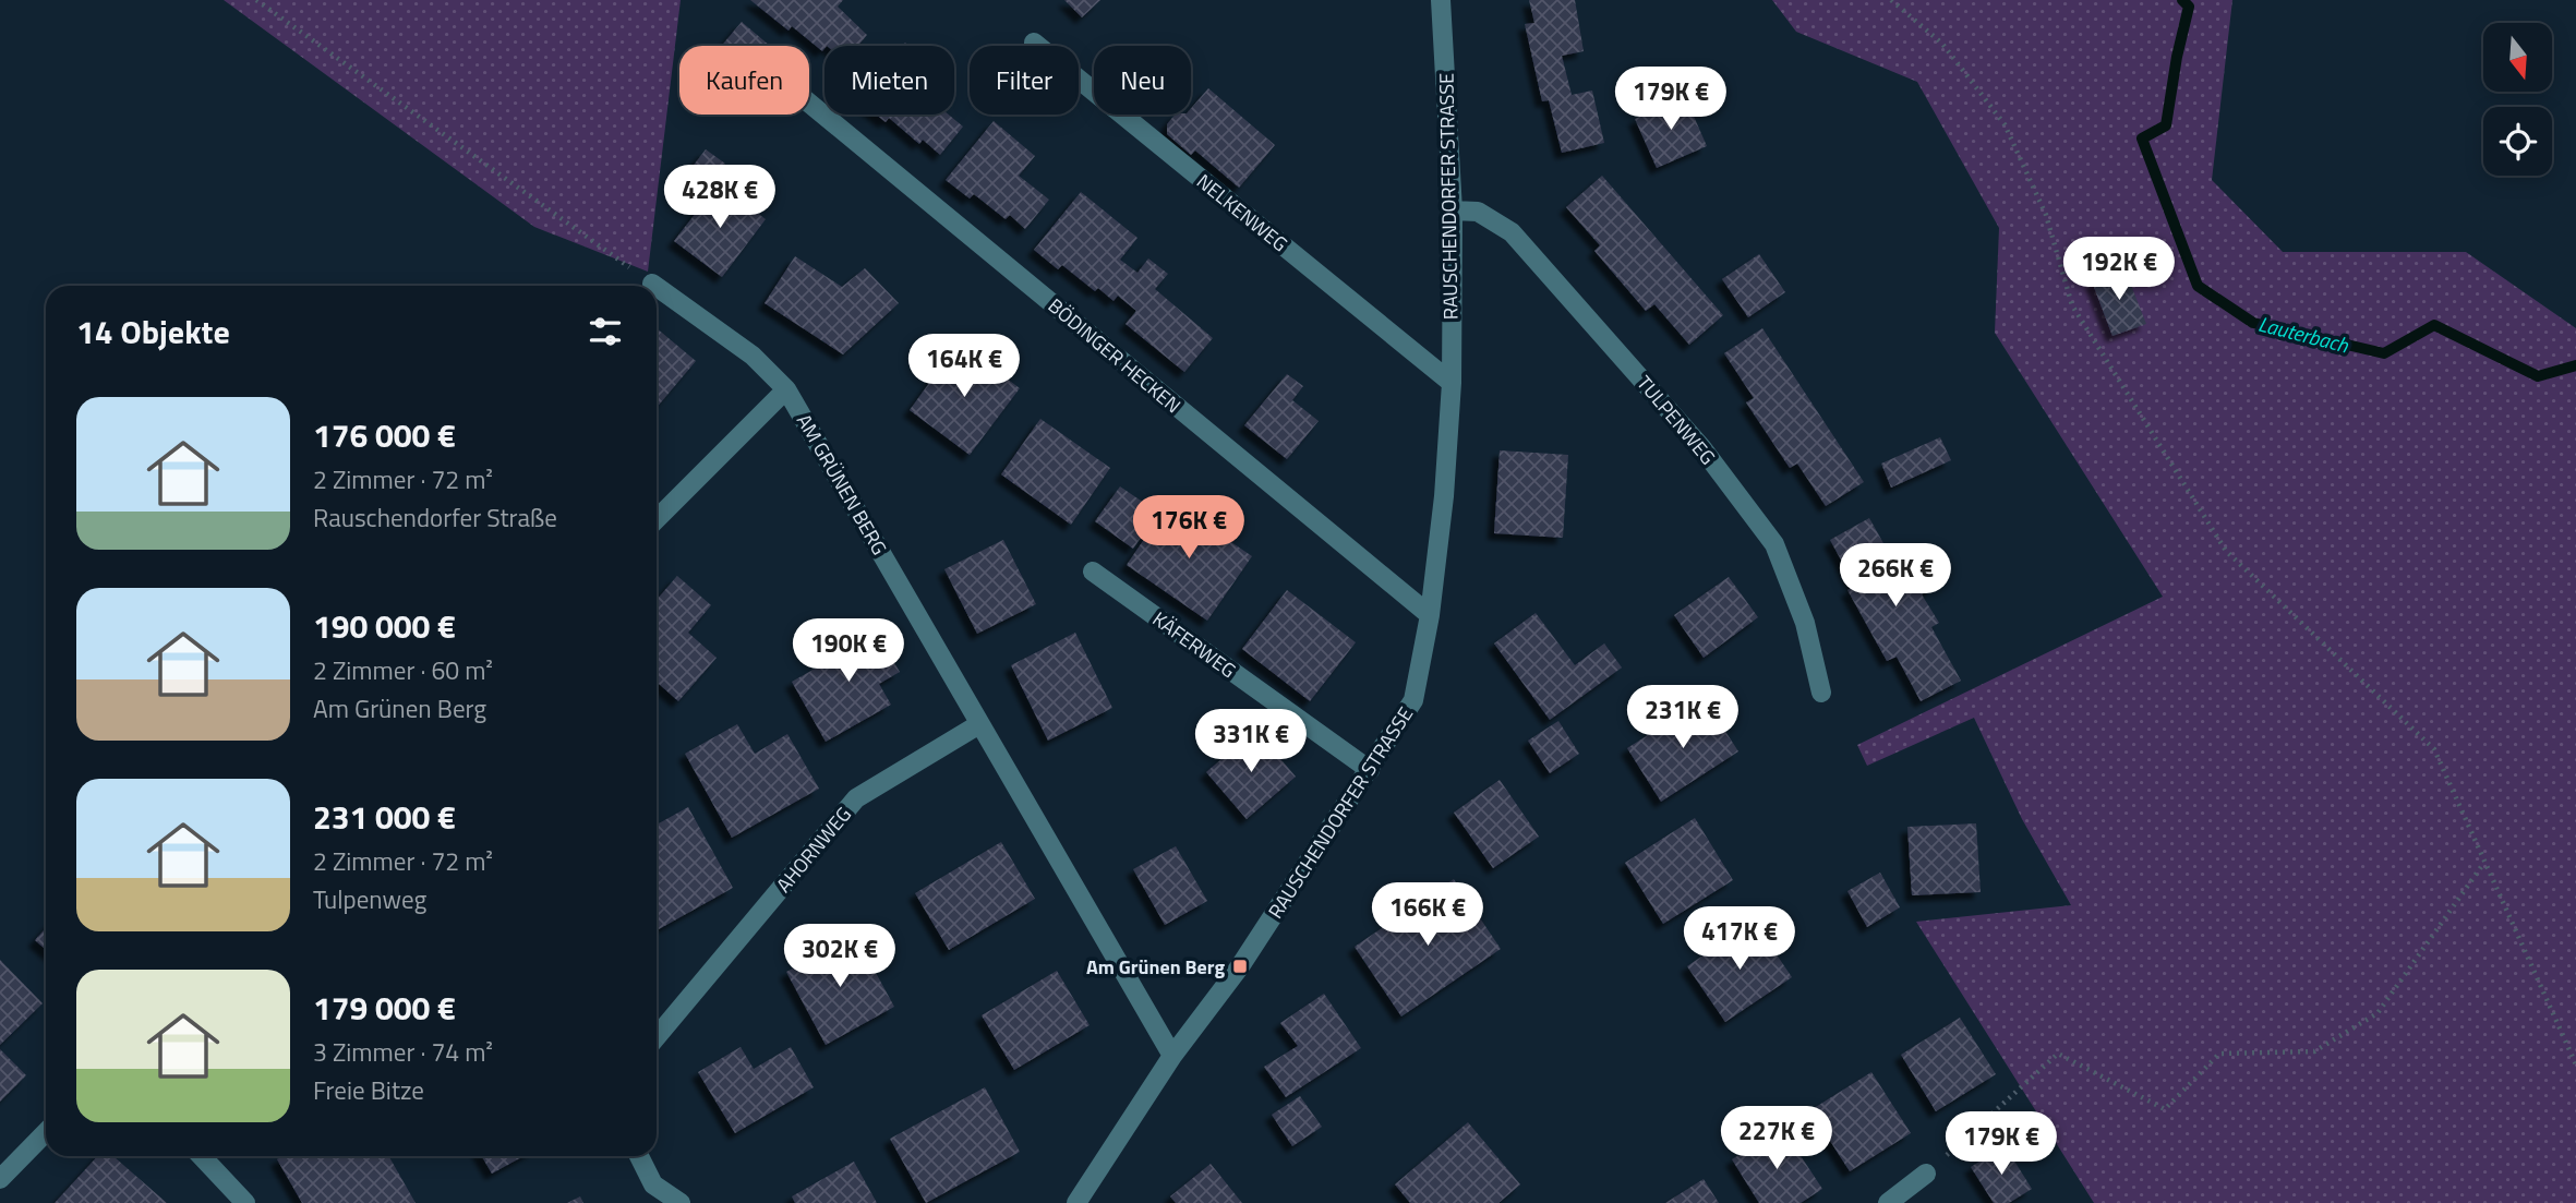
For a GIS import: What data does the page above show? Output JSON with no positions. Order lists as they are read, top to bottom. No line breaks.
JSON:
{"streets":{"street":["RAUSCHENDORFER STRASSE","NELKENWEG","BÖDINGER HECKEN","TULPENWEG","AM GRÜNEN BERG","KÄFERWEG","AHORNWEG"]},"crossings":[["RAUSCHENDORFER STRASSE","NELKENWEG"],["RAUSCHENDORFER STRASSE","BÖDINGER HECKEN"],["RAUSCHENDORFER STRASSE","TULPENWEG"],["RAUSCHENDORFER STRASSE","AM GRÜNEN BERG"],["RAUSCHENDORFER STRASSE","KÄFERWEG"],["AM GRÜNEN BERG","AHORNWEG"]],"water":["Lauterbach"],"places":{"transit":["Am Grünen Berg"]},"north":"bottom","page":{"chip":["Kaufen","Mieten","Filter","Neu"],"price":["179K €","428K €","192K €","164K €","176K €","266K €","190K €","231K €","331K €","166K €","417K €","302K €","227K €","179K €"],"heading":"14 Objekte","list":[{"name":"176 000 €","note":"2 Zimmer · 72 m² · Rauschendorfer Straße"},{"name":"190 000 €","note":"2 Zimmer · 60 m² · Am Grünen Berg"},{"name":"231 000 €","note":"2 Zimmer · 72 m² · Tulpenweg"},{"name":"179 000 €","note":"3 Zimmer · 74 m² · Freie Bitze"}]}}
